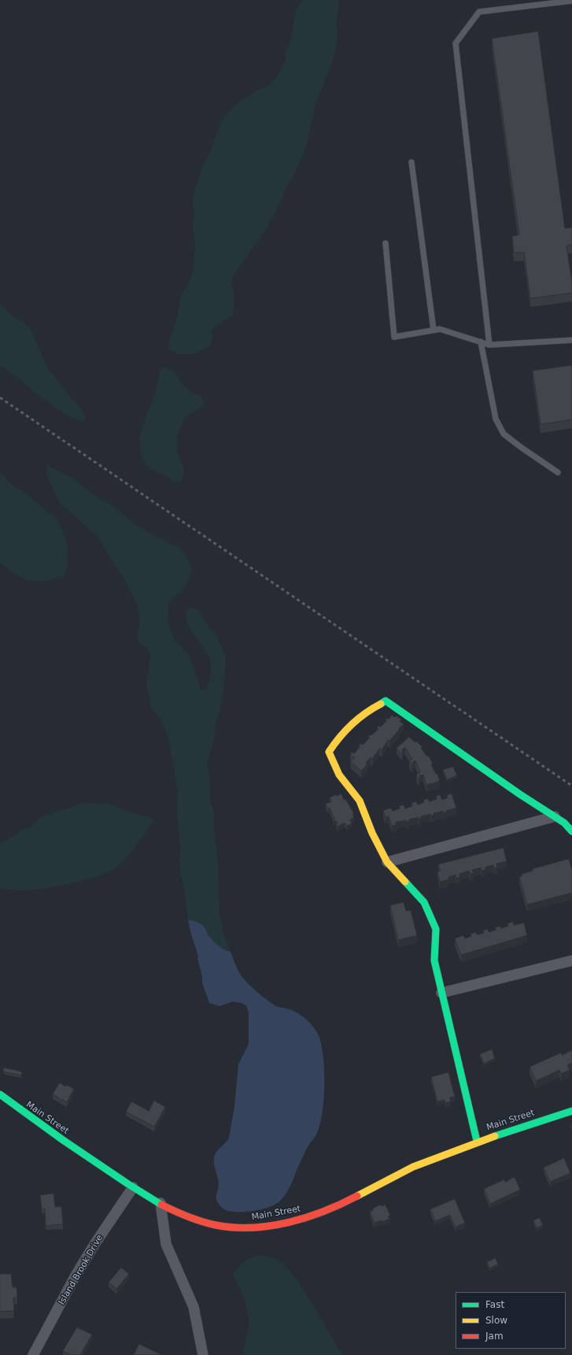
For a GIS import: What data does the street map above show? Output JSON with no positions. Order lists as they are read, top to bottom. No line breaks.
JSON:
{"streets":{"street":["Main Street","Island Brook Drive"]},"crossings":[["Main Street","Island Brook Drive"]],"legend":["Fast","Slow","Jam"]}
